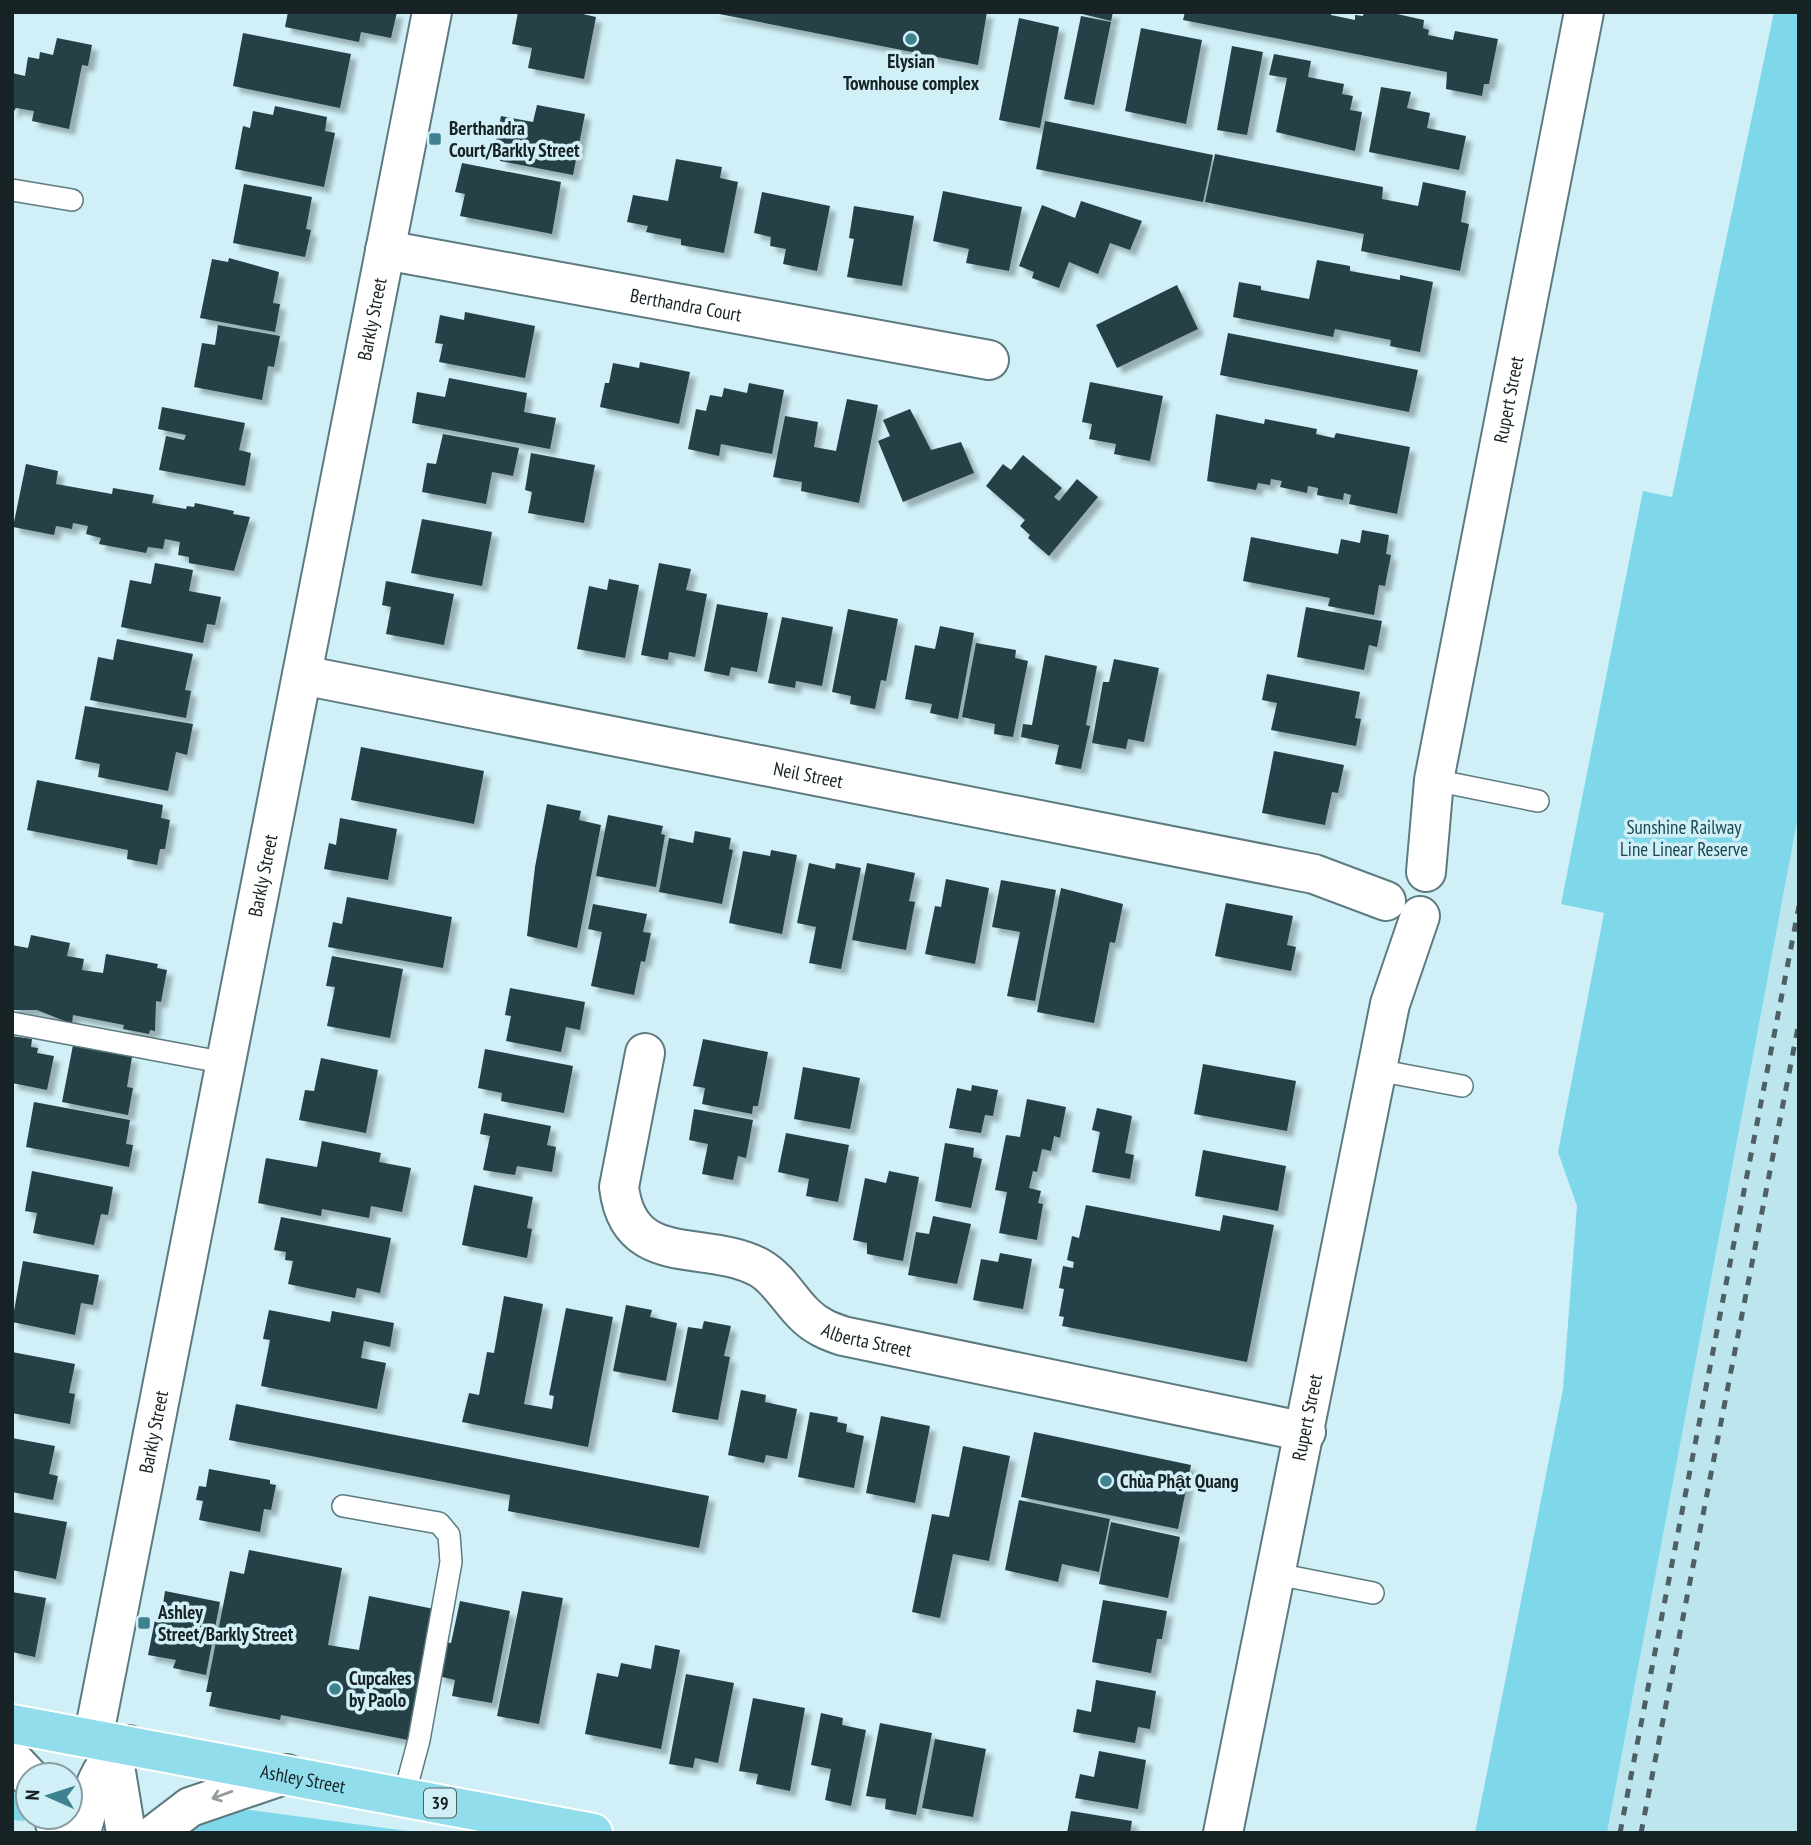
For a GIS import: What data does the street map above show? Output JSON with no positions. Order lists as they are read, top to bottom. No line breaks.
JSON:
{"streets":{"main road":["Ashley Street","39"],"street":["Berthandra Court","Barkly Street","Rupert Street","Neil Street","Alberta Street"]},"crossings":[["Berthandra Court","Barkly Street"],["Barkly Street","Neil Street"],["Barkly Street","Ashley Street"],["Rupert Street","Neil Street"],["Rupert Street","Alberta Street"]],"parks":["Sunshine Railway Line Linear Reserve"],"places":{"other":["Elysian Townhouse complex","Chùa Phật Quang","Cupcakes by Paolo"],"transit":["Berthandra Court/Barkly Street","Ashley Street/Barkly Street"]},"north":"left"}
